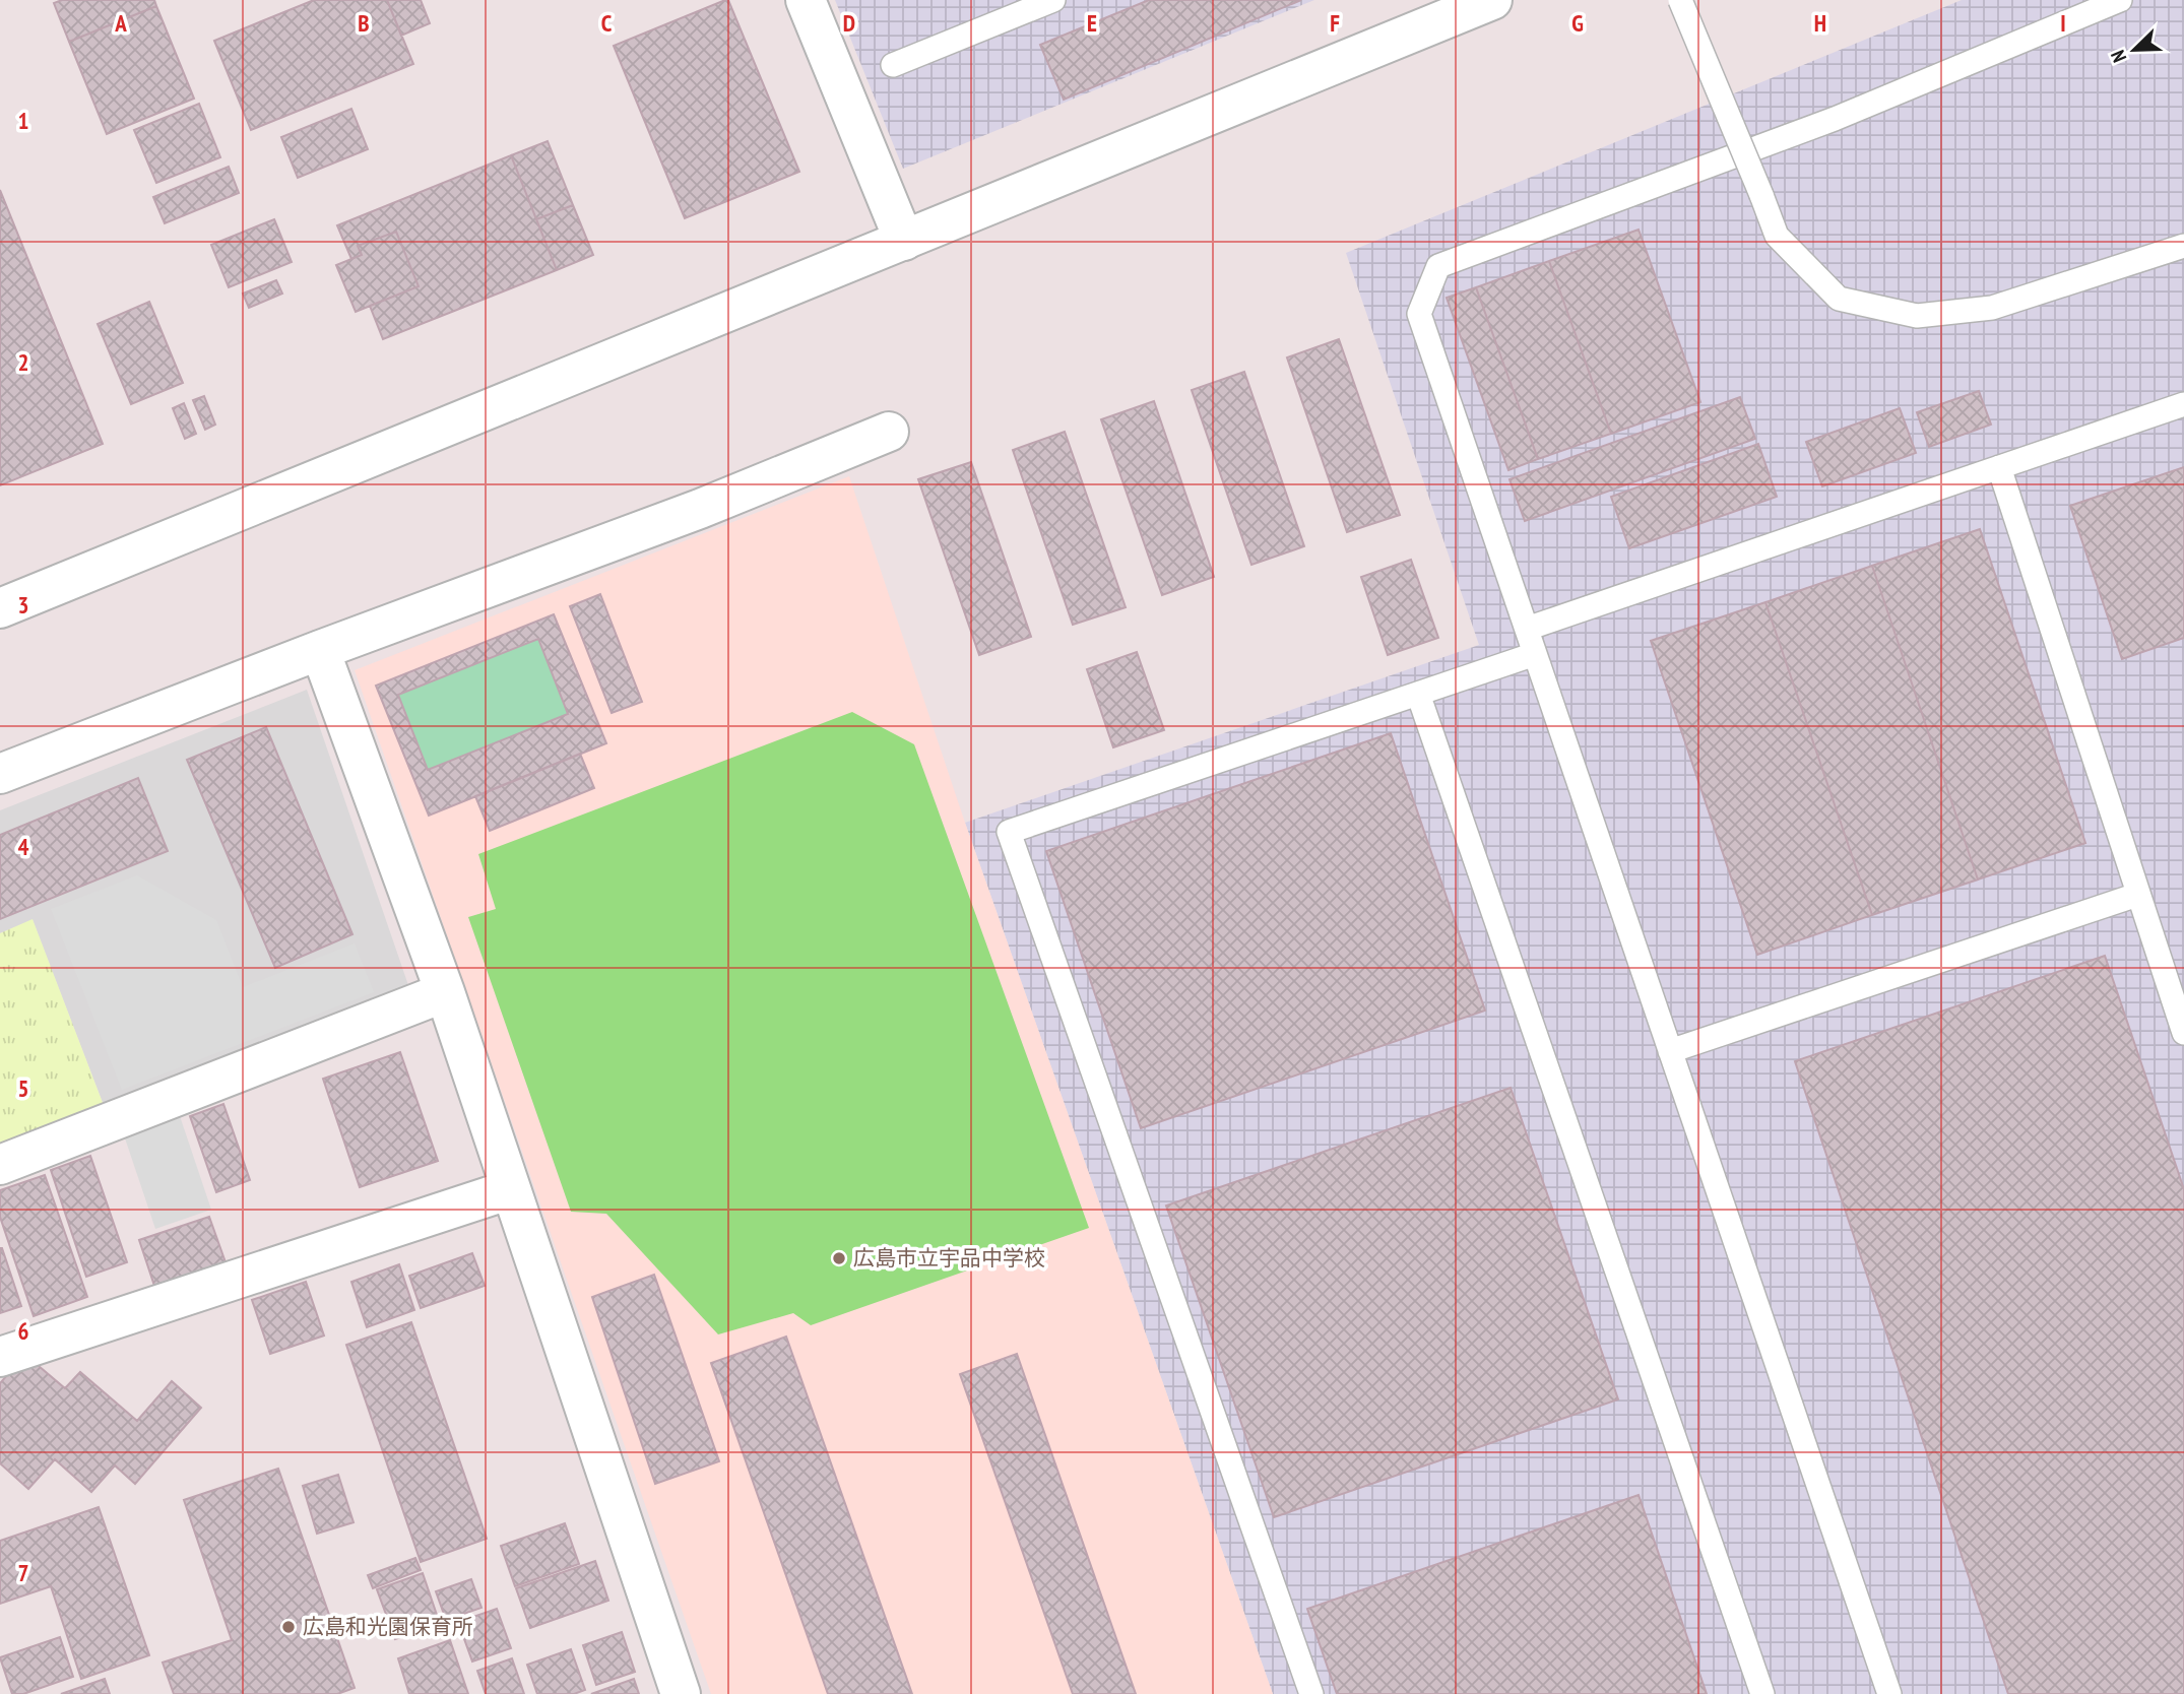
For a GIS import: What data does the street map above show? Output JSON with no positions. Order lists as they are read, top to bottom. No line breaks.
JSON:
{"places":["広島市立宇品中学校","広島和光園保育所"],"north":"bottom left","grid":{"columns":["A","B","C","D","E","F","G","H","I"],"rows":["1","2","3","4","5","6","7"]}}
